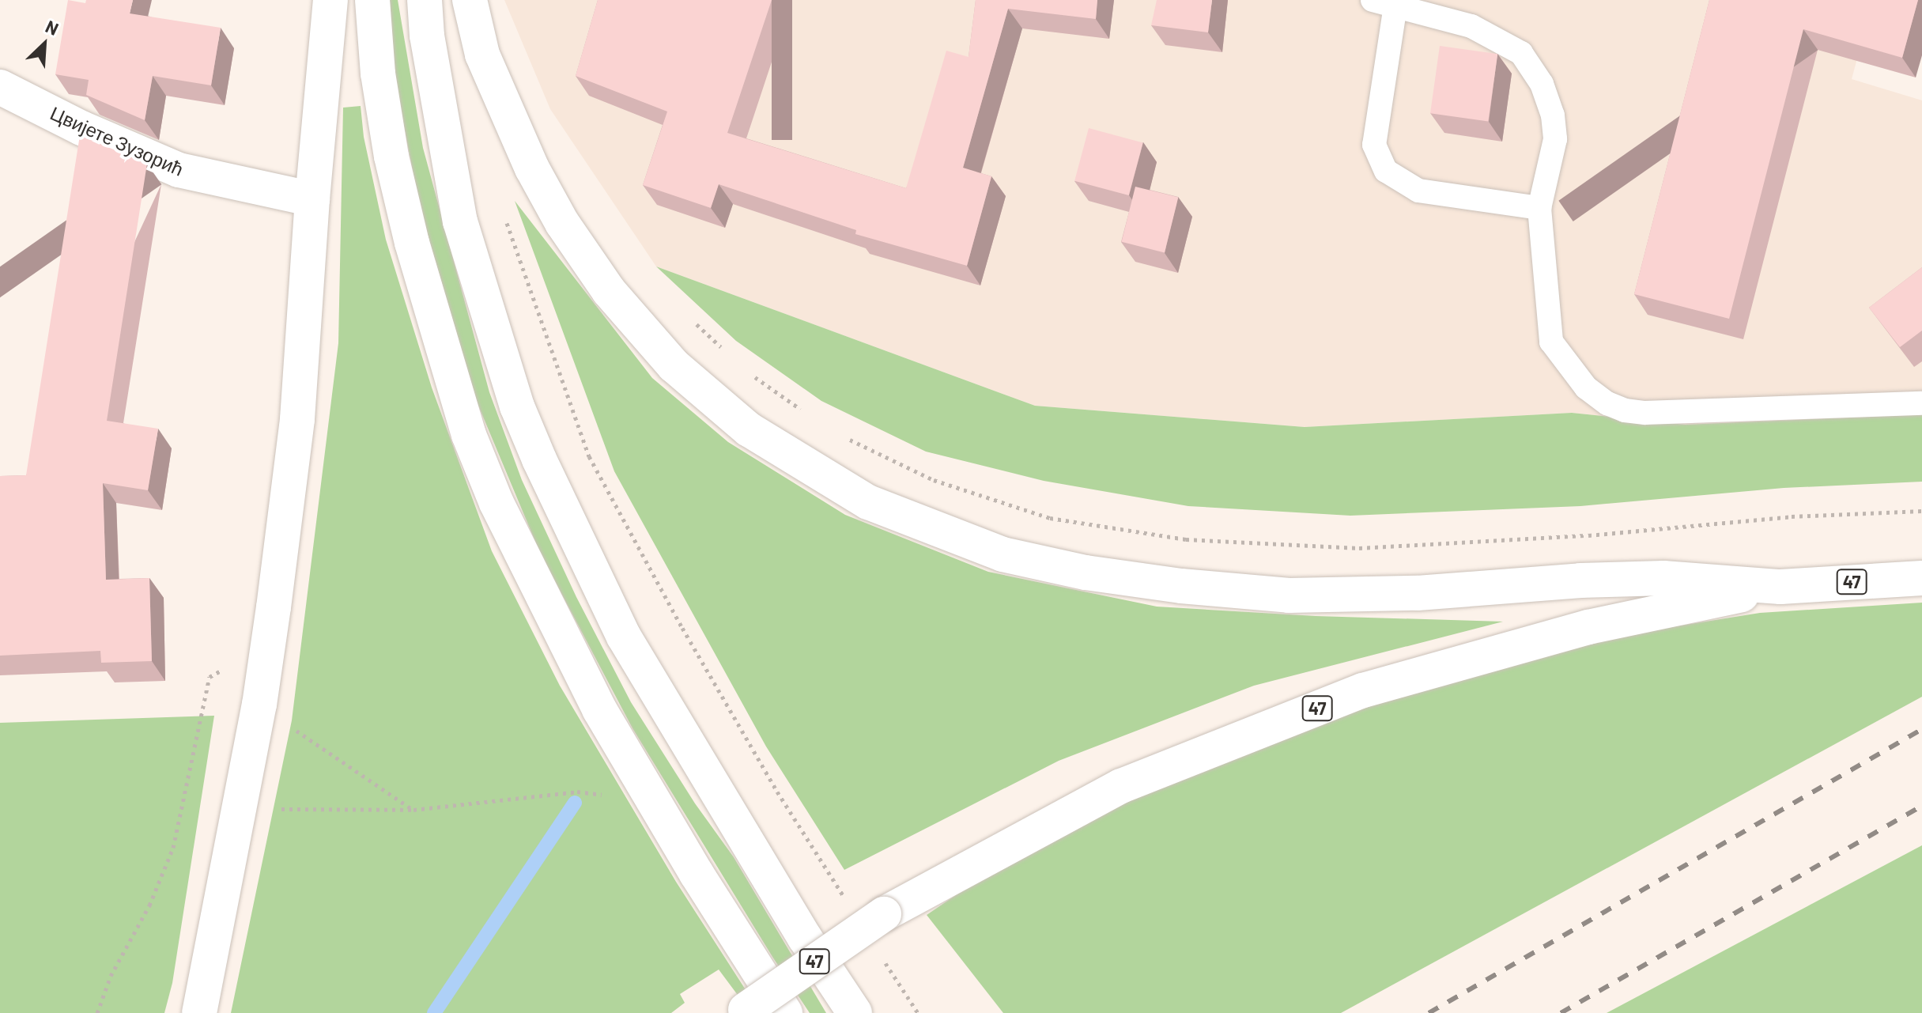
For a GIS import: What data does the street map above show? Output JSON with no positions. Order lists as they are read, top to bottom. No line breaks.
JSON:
{"streets":{"main road":["Цвијете Зузорић","47"]},"north":"top right"}
